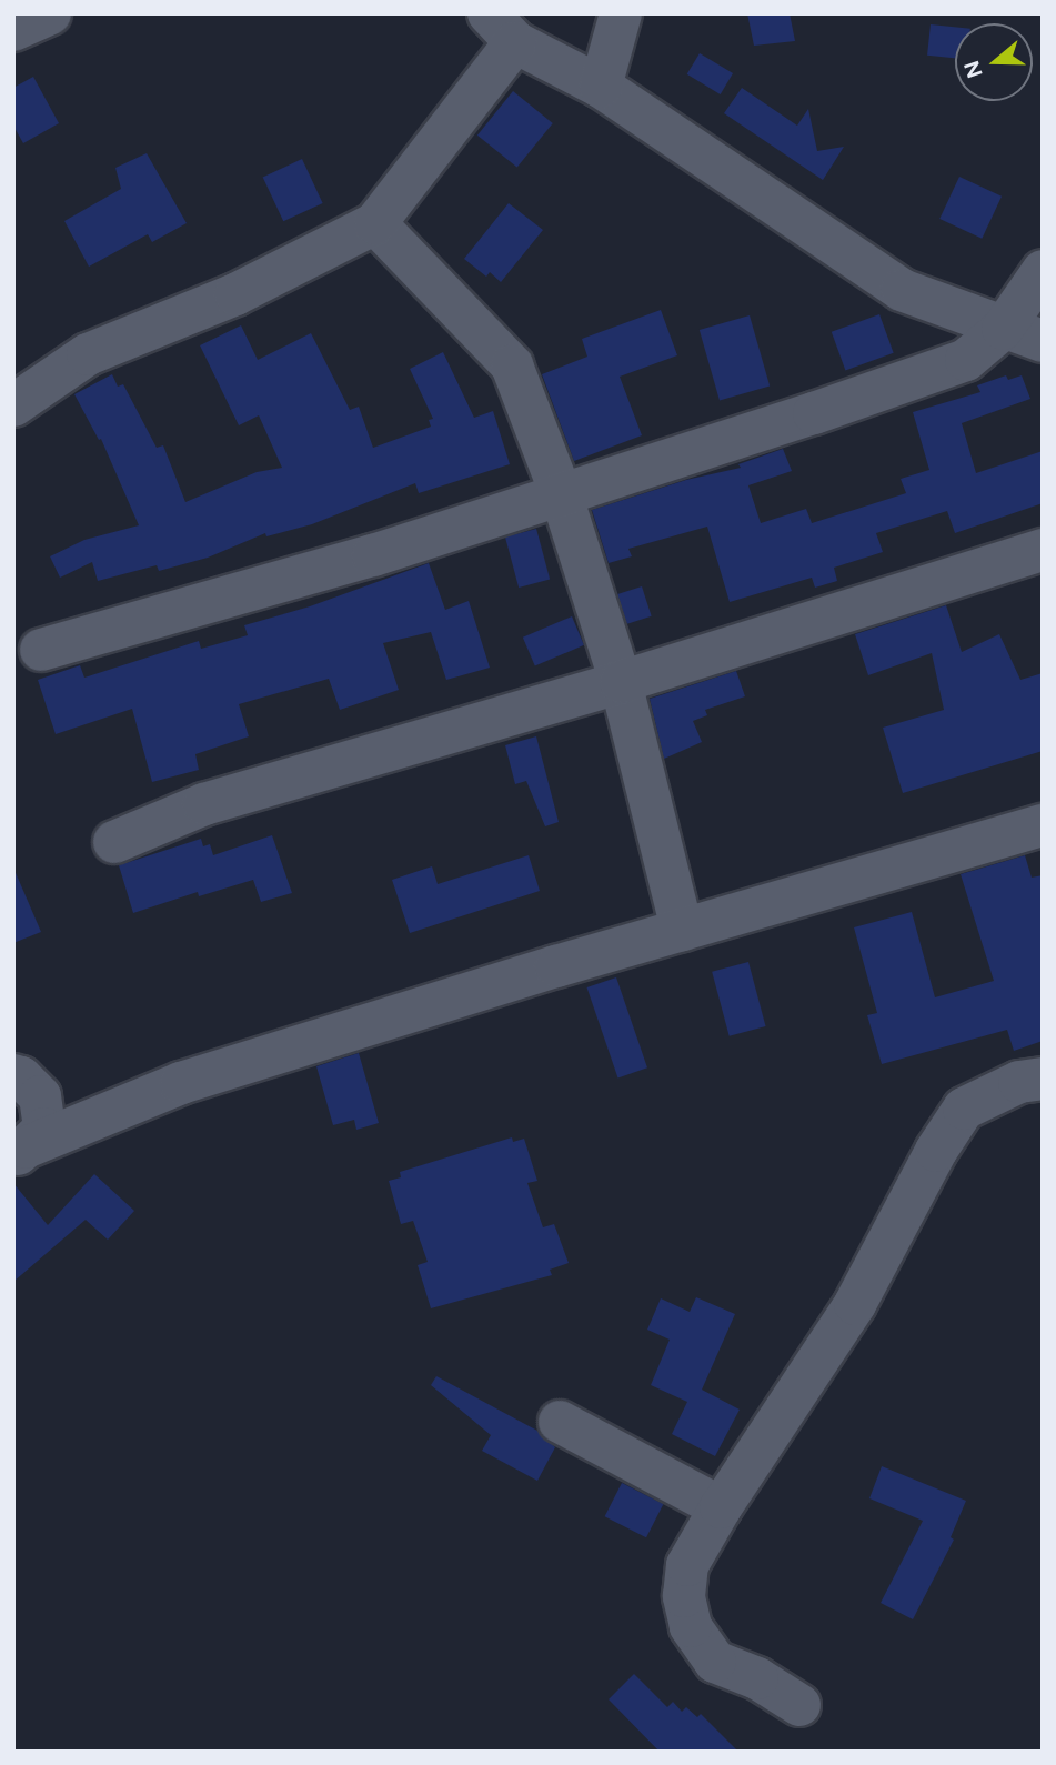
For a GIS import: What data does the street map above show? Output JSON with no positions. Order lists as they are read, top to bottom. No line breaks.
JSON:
{"north":"left"}
